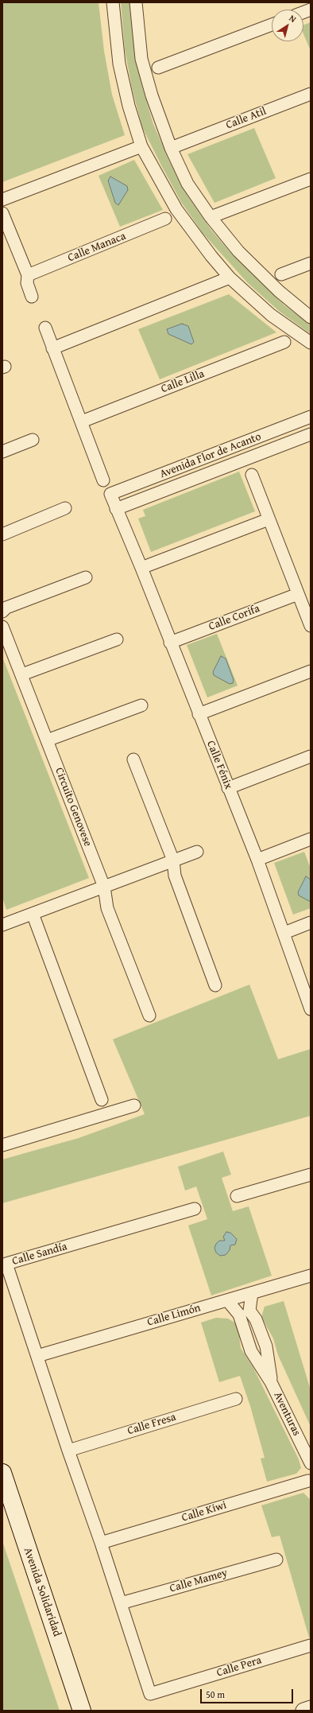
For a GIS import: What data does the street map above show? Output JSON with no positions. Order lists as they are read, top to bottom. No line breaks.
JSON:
{"streets":{"main road":["Avenida Solidaridad"],"street":["Calle Atil","Calle Manaca","Calle Lilla","Avenida Flor de Acanto","Calle Corifa","Calle Fénix","Circuito Genovese","Calle Sandía","Calle Limón","Aventuras","Calle Fresa","Calle Kiwi","Calle Mamey","Calle Pera"]},"crossings":[["Avenida Flor de Acanto","Calle Fénix"],["Calle Corifa","Calle Fénix"],["Calle Sandía","Calle Limón"],["Calle Sandía","Calle Fresa"],["Calle Limón","Aventuras"],["Calle Mamey","Calle Pera"]],"scale_bar":"50 m","north":"top right"}
